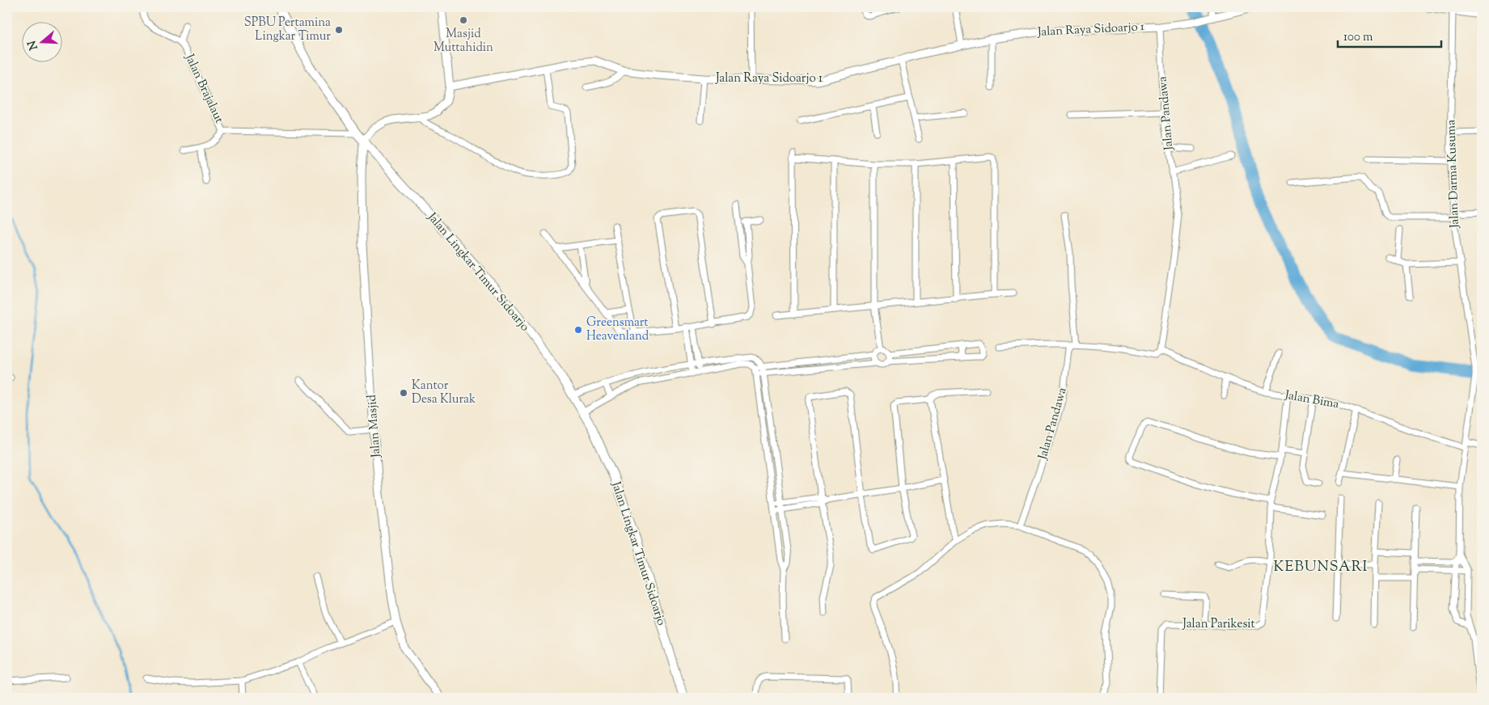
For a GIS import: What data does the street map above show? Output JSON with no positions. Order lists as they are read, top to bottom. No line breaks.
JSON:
{"streets":{"main road":["Jalan Lingkar Timur Sidoarjo"],"street":["Jalan Raya Sidoarjo 1","Jalan Brajalaut","Jalan Pandawa","Jalan Darma Kusuma","Jalan Bima","Jalan Masjid","Jalan Parikesit"]},"crossings":[["Jalan Raya Sidoarjo 1","Jalan Pandawa"],["Jalan Brajalaut","Jalan Lingkar Timur Sidoarjo"],["Jalan Pandawa","Jalan Bima"],["Jalan Darma Kusuma","Jalan Bima"],["Jalan Lingkar Timur Sidoarjo","Jalan Masjid"],["Jalan Bima","Jalan Parikesit"]],"districts":["KEBUNSARI"],"places":["Masjid Muttahidin","SPBU Pertamina Lingkar Timur","Greensmart Heavenland","Kantor Desa Klurak"],"scale_bar":"100 m","north":"left"}
